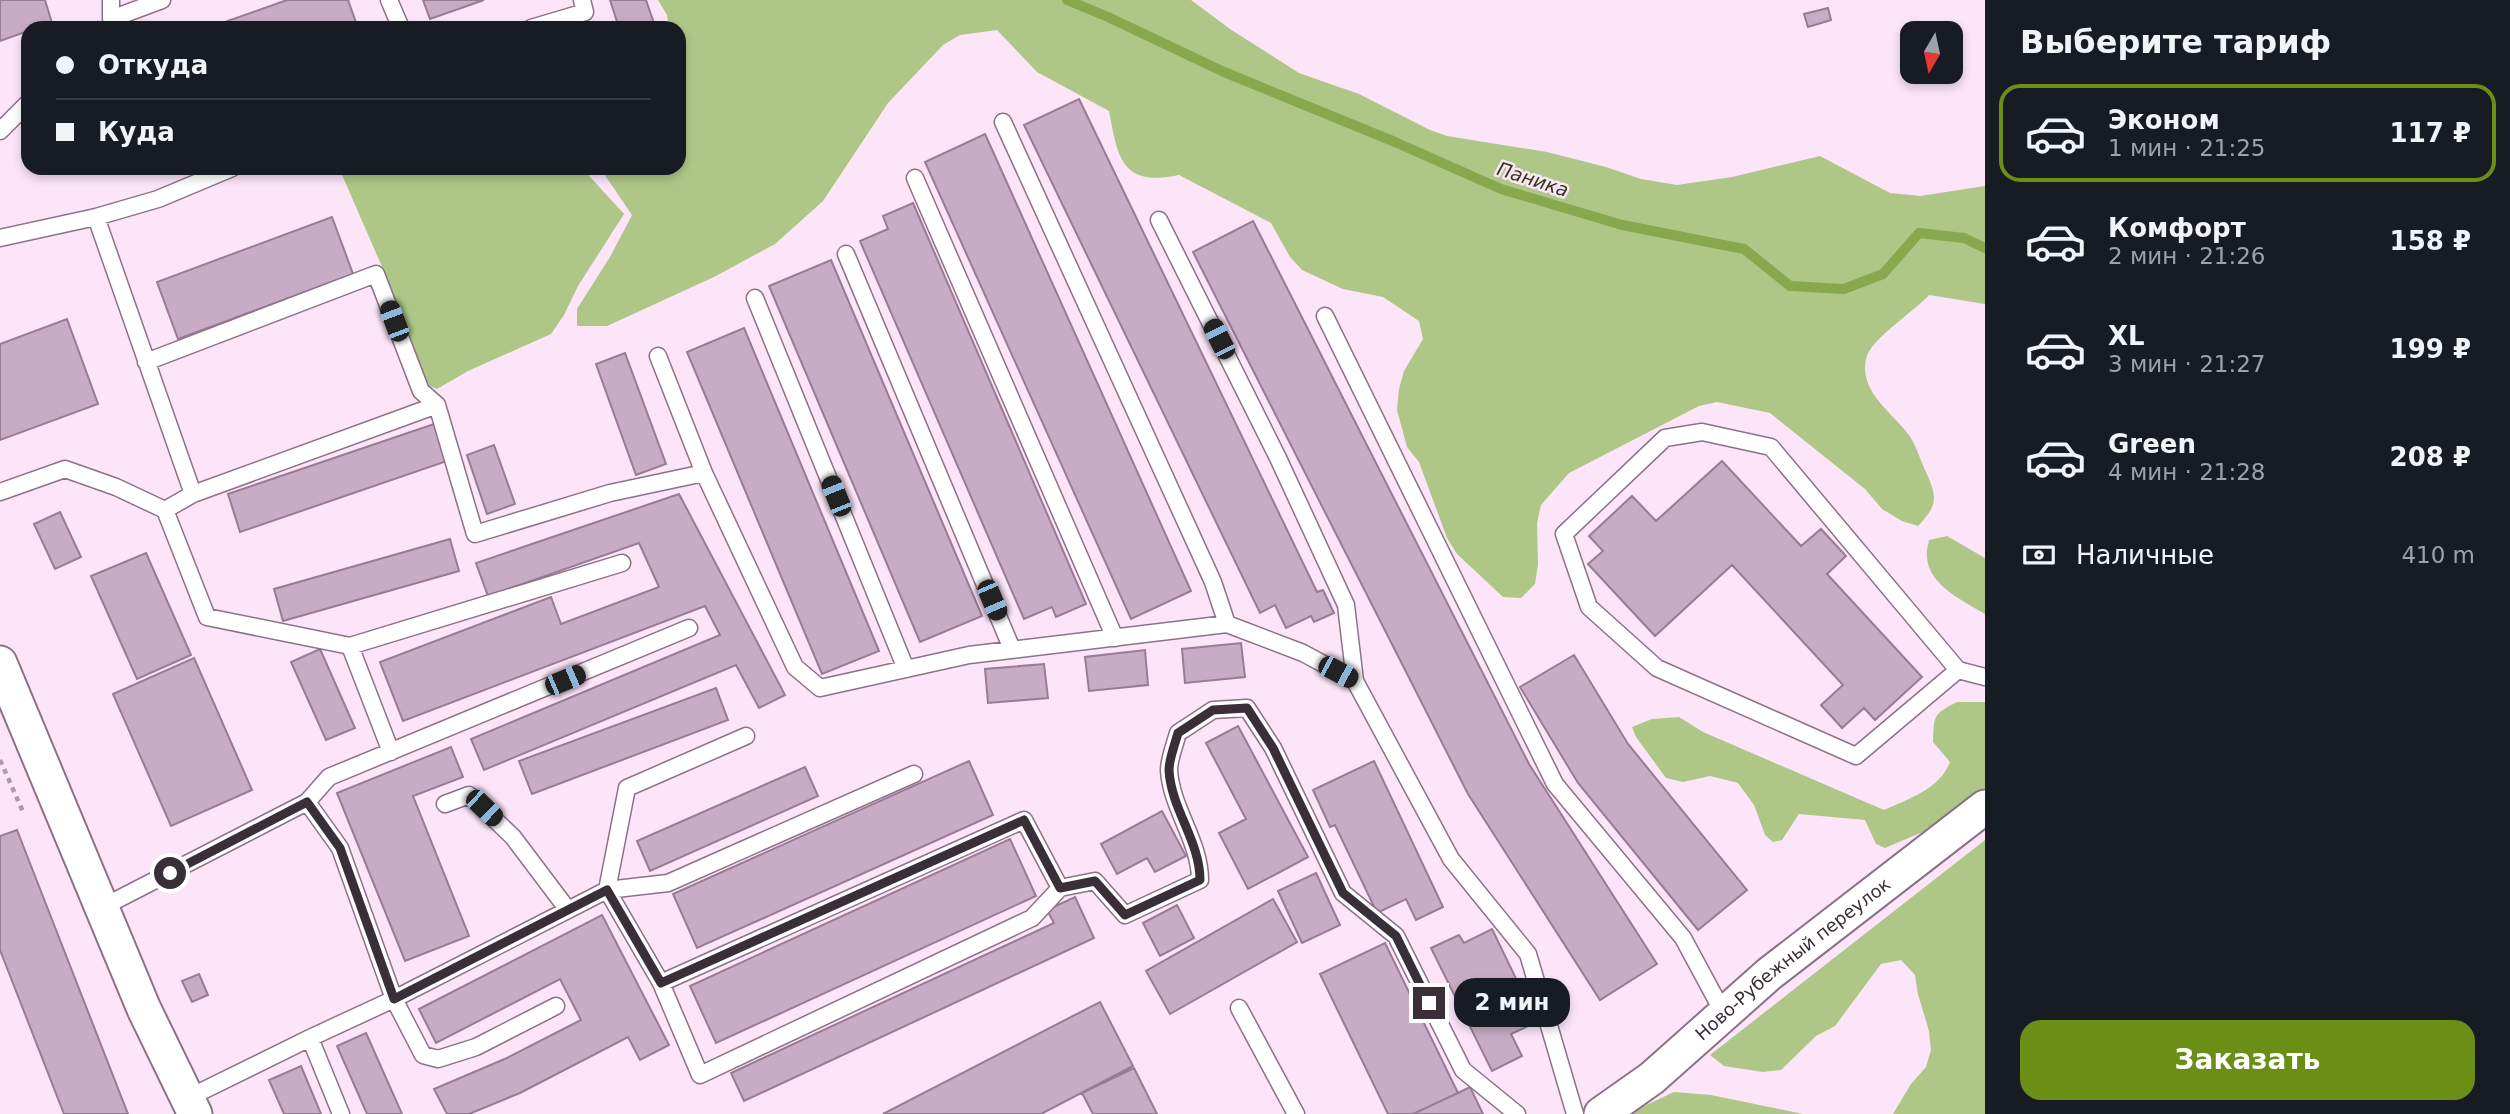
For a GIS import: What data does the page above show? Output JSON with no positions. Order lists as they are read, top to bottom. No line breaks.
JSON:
{"streets":{"street":["Ново-Рубежный переулок"]},"water":["Паника"],"north":"bottom","page":{"heading":"Выберите тариф","banner":["Откуда","Куда"],"list":[{"name":"Эконом","note":"1 мин · 21:25","value":"117 ₽"},{"name":"Комфорт","note":"2 мин · 21:26","value":"158 ₽"},{"name":"XL","note":"3 мин · 21:27","value":"199 ₽"},{"name":"Green","note":"4 мин · 21:28","value":"208 ₽"}],"pay":["Наличные","410 m"],"bubble":"2 мин","buttons":"Заказать"}}
